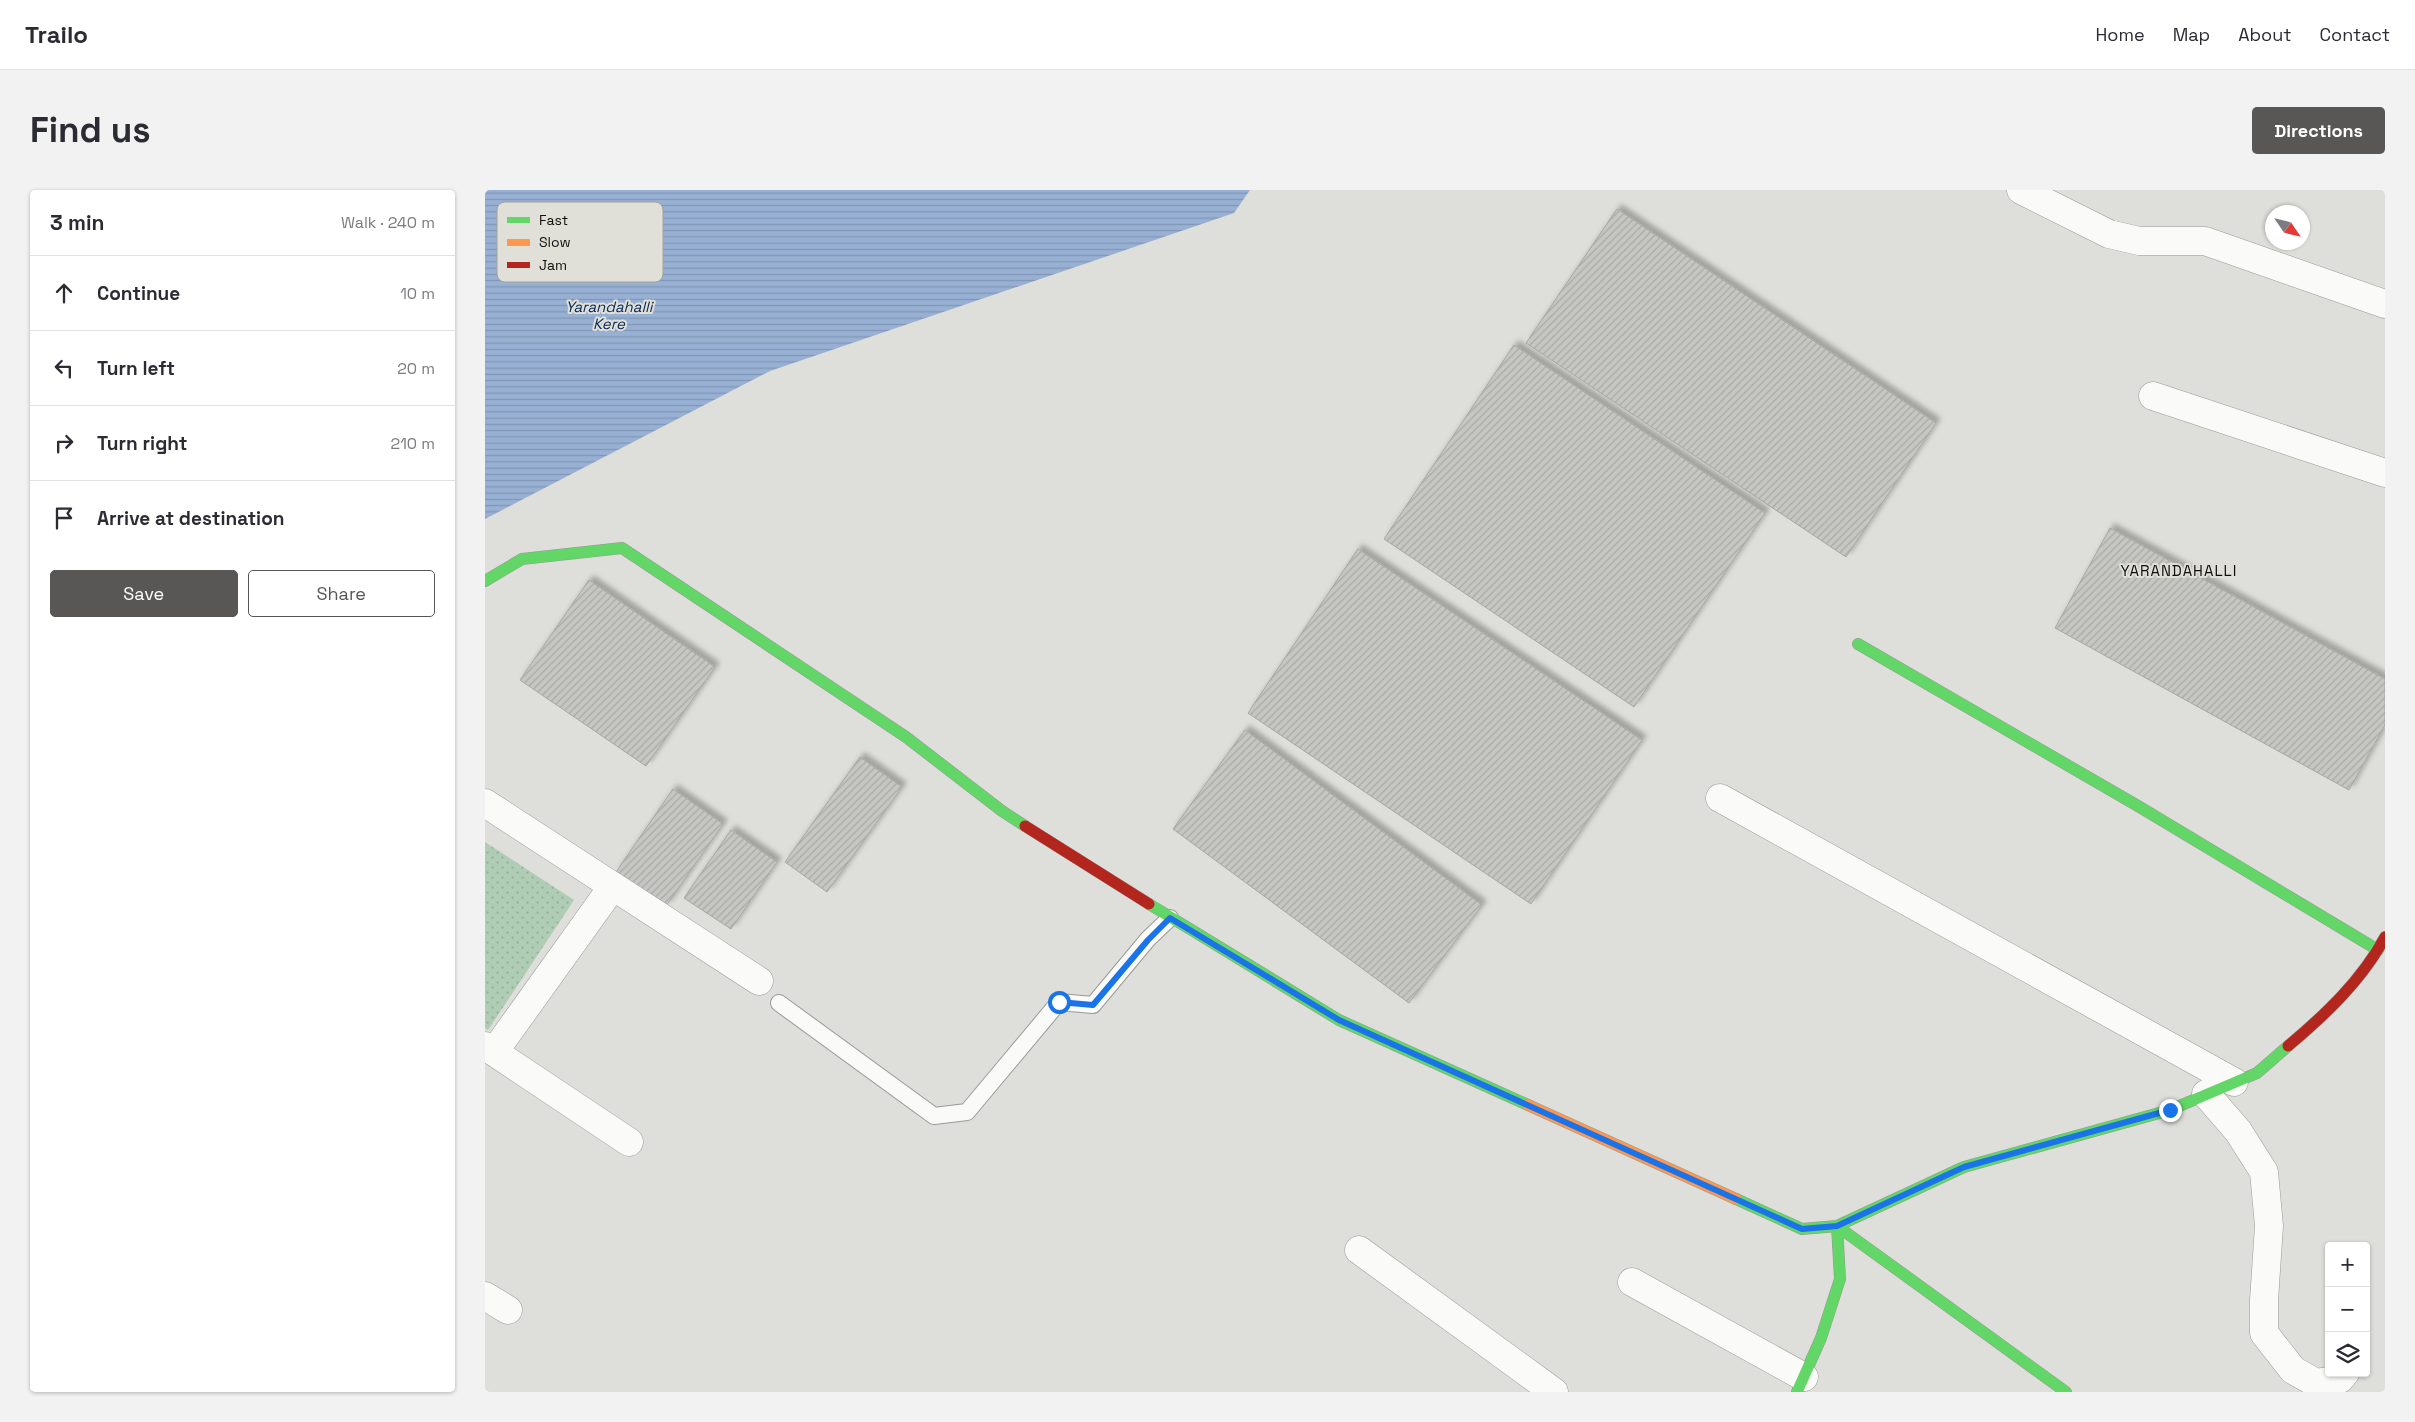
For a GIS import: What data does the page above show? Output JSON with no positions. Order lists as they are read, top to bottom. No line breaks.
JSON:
{"districts":["YARANDAHALLI"],"water":["Yarandahalli Kere"],"legend":["Fast","Slow","Jam"],"north":"bottom right","page":{"header":"Trailo","nav":["Home","Map","About","Contact"],"buttons":["Directions",["Save","Share"]],"title":"Find us","heading":["3 min","Walk · 240 m"],"list":[["Continue","10 m"],["Turn left","20 m"],["Turn right","210 m"],"Arrive at destination"],"map_buttons":["+","−"]}}
